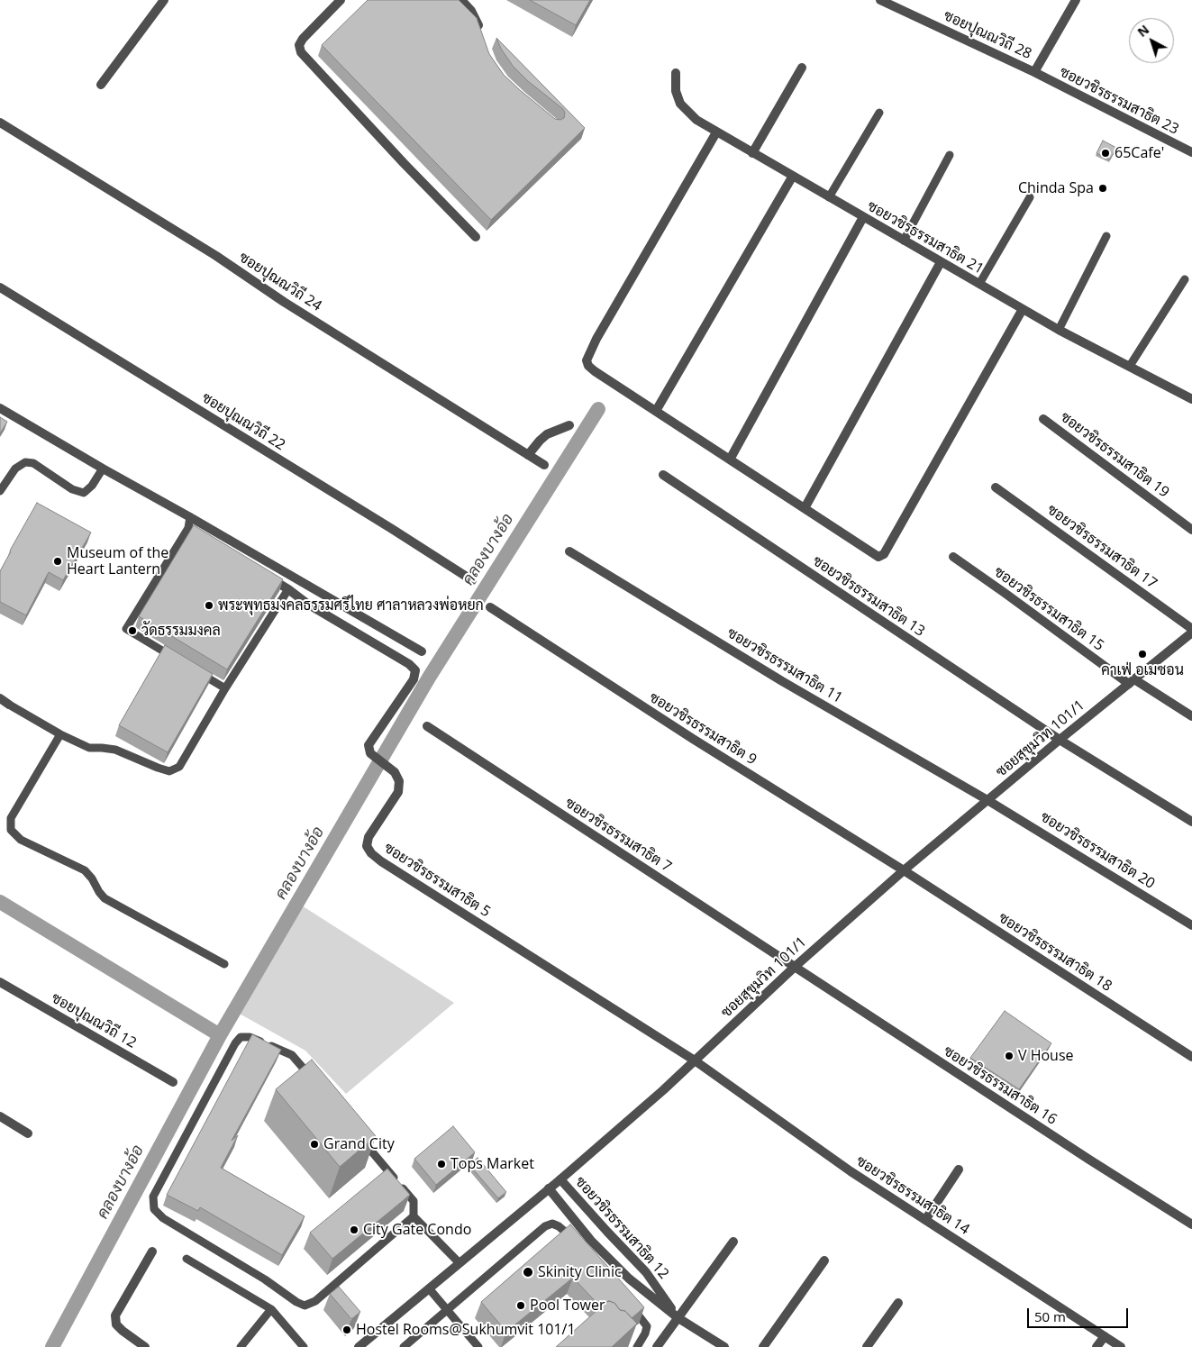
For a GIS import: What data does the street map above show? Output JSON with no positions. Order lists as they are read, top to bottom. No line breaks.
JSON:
{"streets":{"street":["ซอยปุณณวิถี 28","ซอยวชิรธรรมสาธิต 23","ซอยวชิรธรรมสาธิต 21","ซอยปุณณวิถี 24","ซอยปุณณวิถี 22","ซอยวชิรธรรมสาธิต 19","ซอยวชิรธรรมสาธิต 17","ซอยวชิรธรรมสาธิต 13","ซอยวชิรธรรมสาธิต 15","ซอยวชิรธรรมสาธิต 11","ซอยวชิรธรรมสาธิต 9","ซอยสุขุมวิท 101/1","ซอยวชิรธรรมสาธิต 7","ซอยวชิรธรรมสาธิต 20","ซอยวชิรธรรมสาธิต 5","ซอยวชิรธรรมสาธิต 18","ซอยปุณณวิถี 12","ซอยวชิรธรรมสาธิต 16","ซอยวชิรธรรมสาธิต 14","ซอยวชิรธรรมสาธิต 12"]},"crossings":[["ซอยปุณณวิถี 28","ซอยวชิรธรรมสาธิต 23"],["ซอยวชิรธรรมสาธิต 13","ซอยสุขุมวิท 101/1"],["ซอยวชิรธรรมสาธิต 15","ซอยสุขุมวิท 101/1"],["ซอยวชิรธรรมสาธิต 11","ซอยสุขุมวิท 101/1"],["ซอยวชิรธรรมสาธิต 11","ซอยวชิรธรรมสาธิต 20"],["ซอยวชิรธรรมสาธิต 9","ซอยสุขุมวิท 101/1"],["ซอยวชิรธรรมสาธิต 9","ซอยวชิรธรรมสาธิต 18"],["ซอยสุขุมวิท 101/1","ซอยวชิรธรรมสาธิต 7"],["ซอยสุขุมวิท 101/1","ซอยวชิรธรรมสาธิต 20"],["ซอยสุขุมวิท 101/1","ซอยวชิรธรรมสาธิต 5"],["ซอยสุขุมวิท 101/1","ซอยวชิรธรรมสาธิต 18"],["ซอยสุขุมวิท 101/1","ซอยวชิรธรรมสาธิต 16"],["ซอยสุขุมวิท 101/1","ซอยวชิรธรรมสาธิต 14"],["ซอยสุขุมวิท 101/1","ซอยวชิรธรรมสาธิต 12"],["ซอยวชิรธรรมสาธิต 7","ซอยวชิรธรรมสาธิต 16"],["ซอยวชิรธรรมสาธิต 5","ซอยวชิรธรรมสาธิต 14"]],"water":["คลองบางอ้อ"],"places":["65Cafe'","Chinda Spa","Museum of the Heart Lantern","พระพุทธมงคลธรรมศรีไทย ศาลาหลวงพ่อหยก","วัดธรรมมงคล","คาเฟ่ อเมซอน","V House","Grand City","Tops Market","City Gate Condo","Skinity Clinic","Pool Tower","Hostel Rooms@Sukhumvit 101/1"],"scale_bar":"50 m","north":"top left"}
